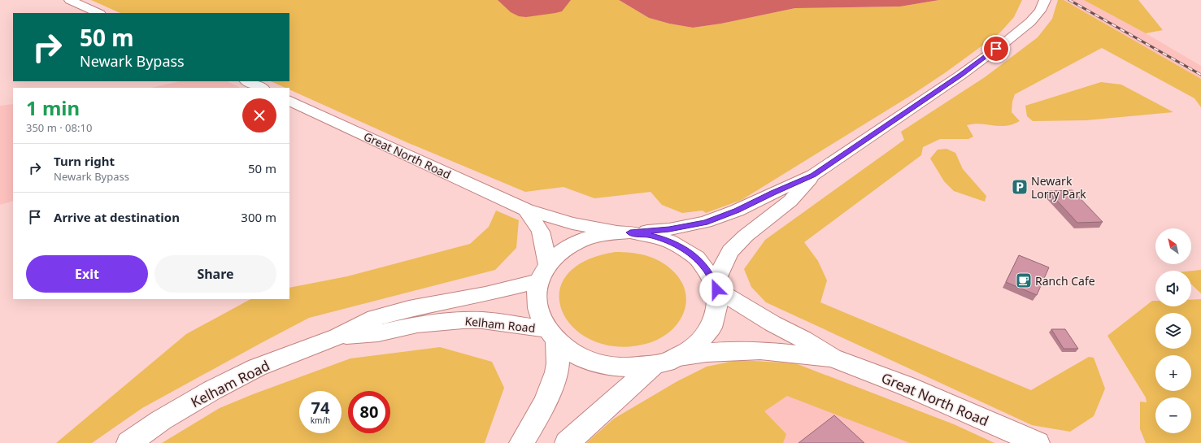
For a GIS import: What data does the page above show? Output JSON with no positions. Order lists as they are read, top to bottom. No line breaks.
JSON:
{"streets":{"main road":["Great North Road","Kelham Road"]},"places":{"parking":["Newark Lorry Park"],"cafe":["Ranch Cafe"]},"north":"top left","page":{"turn":["50 m","Newark Bypass"],"heading":["1 min","350 m · 08:10"],"list":[{"name":"Turn right","note":"Newark Bypass","value":"50 m"},{"name":"Arrive at destination","value":"300 m"}],"map_buttons":["+","−"],"buttons":["Exit","Share"],"speed":"74 km/h","limit":"80"}}
